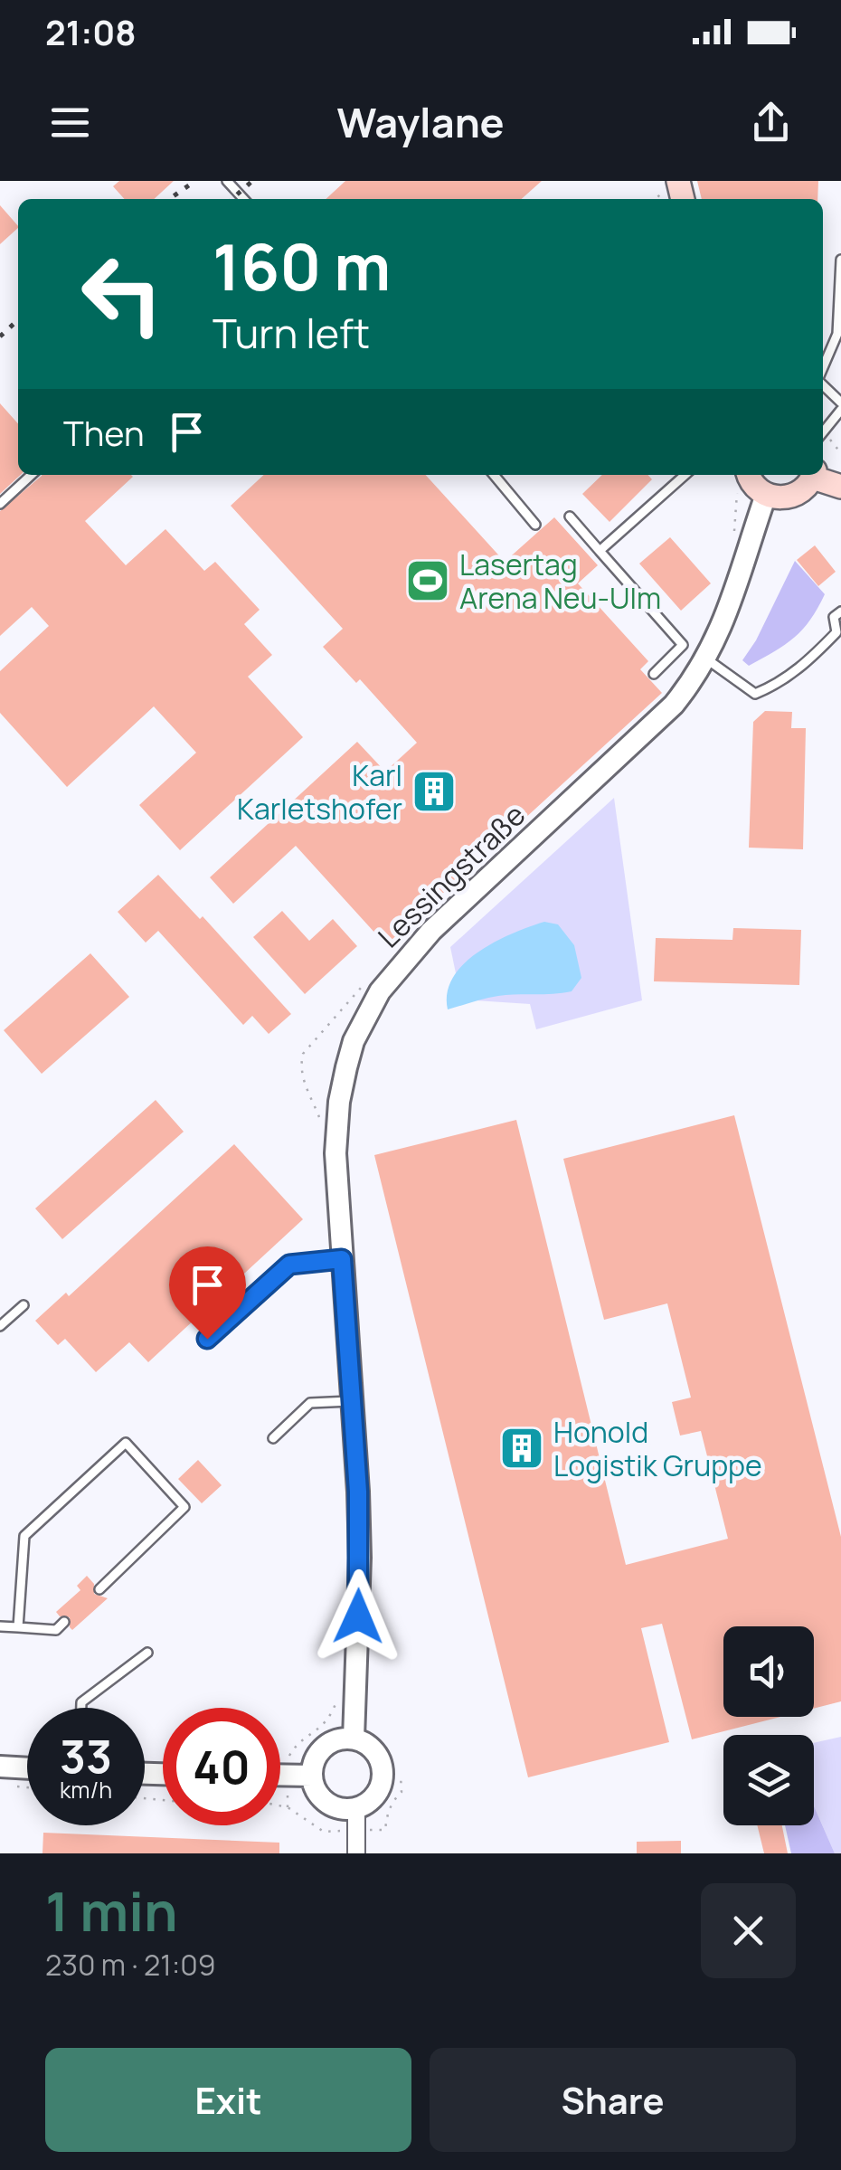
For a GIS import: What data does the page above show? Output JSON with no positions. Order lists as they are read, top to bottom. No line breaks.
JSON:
{"streets":{"street":["Lessingstraße"]},"places":{"sports":["Lasertag Arena Neu-Ulm"],"building":["Karl Karletshofer","Honold Logistik Gruppe"]},"page":{"status":"21:08","header":"Waylane","turn":["160 m","Turn left"],"then":"Then","speed":"33 km/h","limit":"40","heading":["1 min","230 m · 21:09"],"buttons":["Exit","Share"]}}
